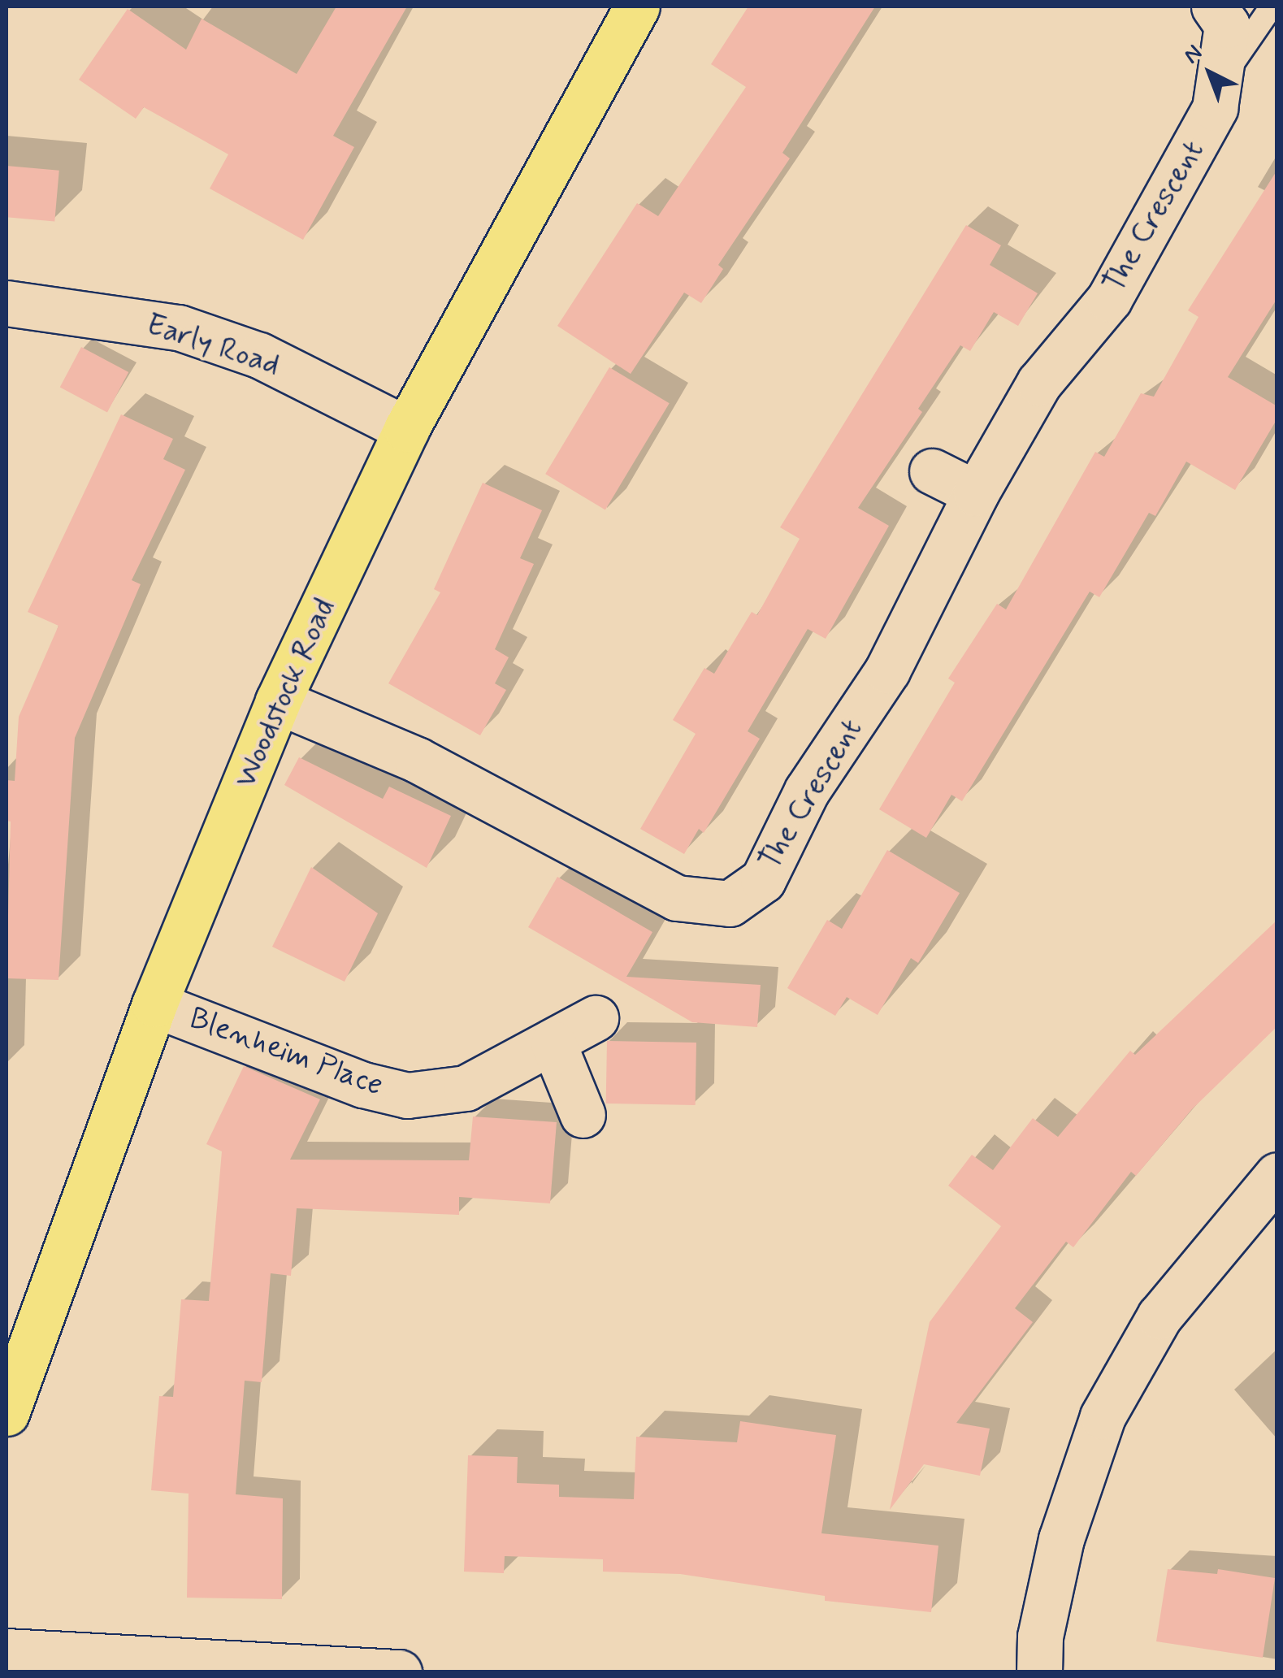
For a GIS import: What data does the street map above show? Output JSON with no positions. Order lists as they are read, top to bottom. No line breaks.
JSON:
{"streets":{"main road":["Woodstock Road"],"street":["The Crescent","Early Road","Blenheim Place"]},"crossings":[["The Crescent","Woodstock Road"],["Early Road","Woodstock Road"],["Woodstock Road","Blenheim Place"]],"north":"top left"}
